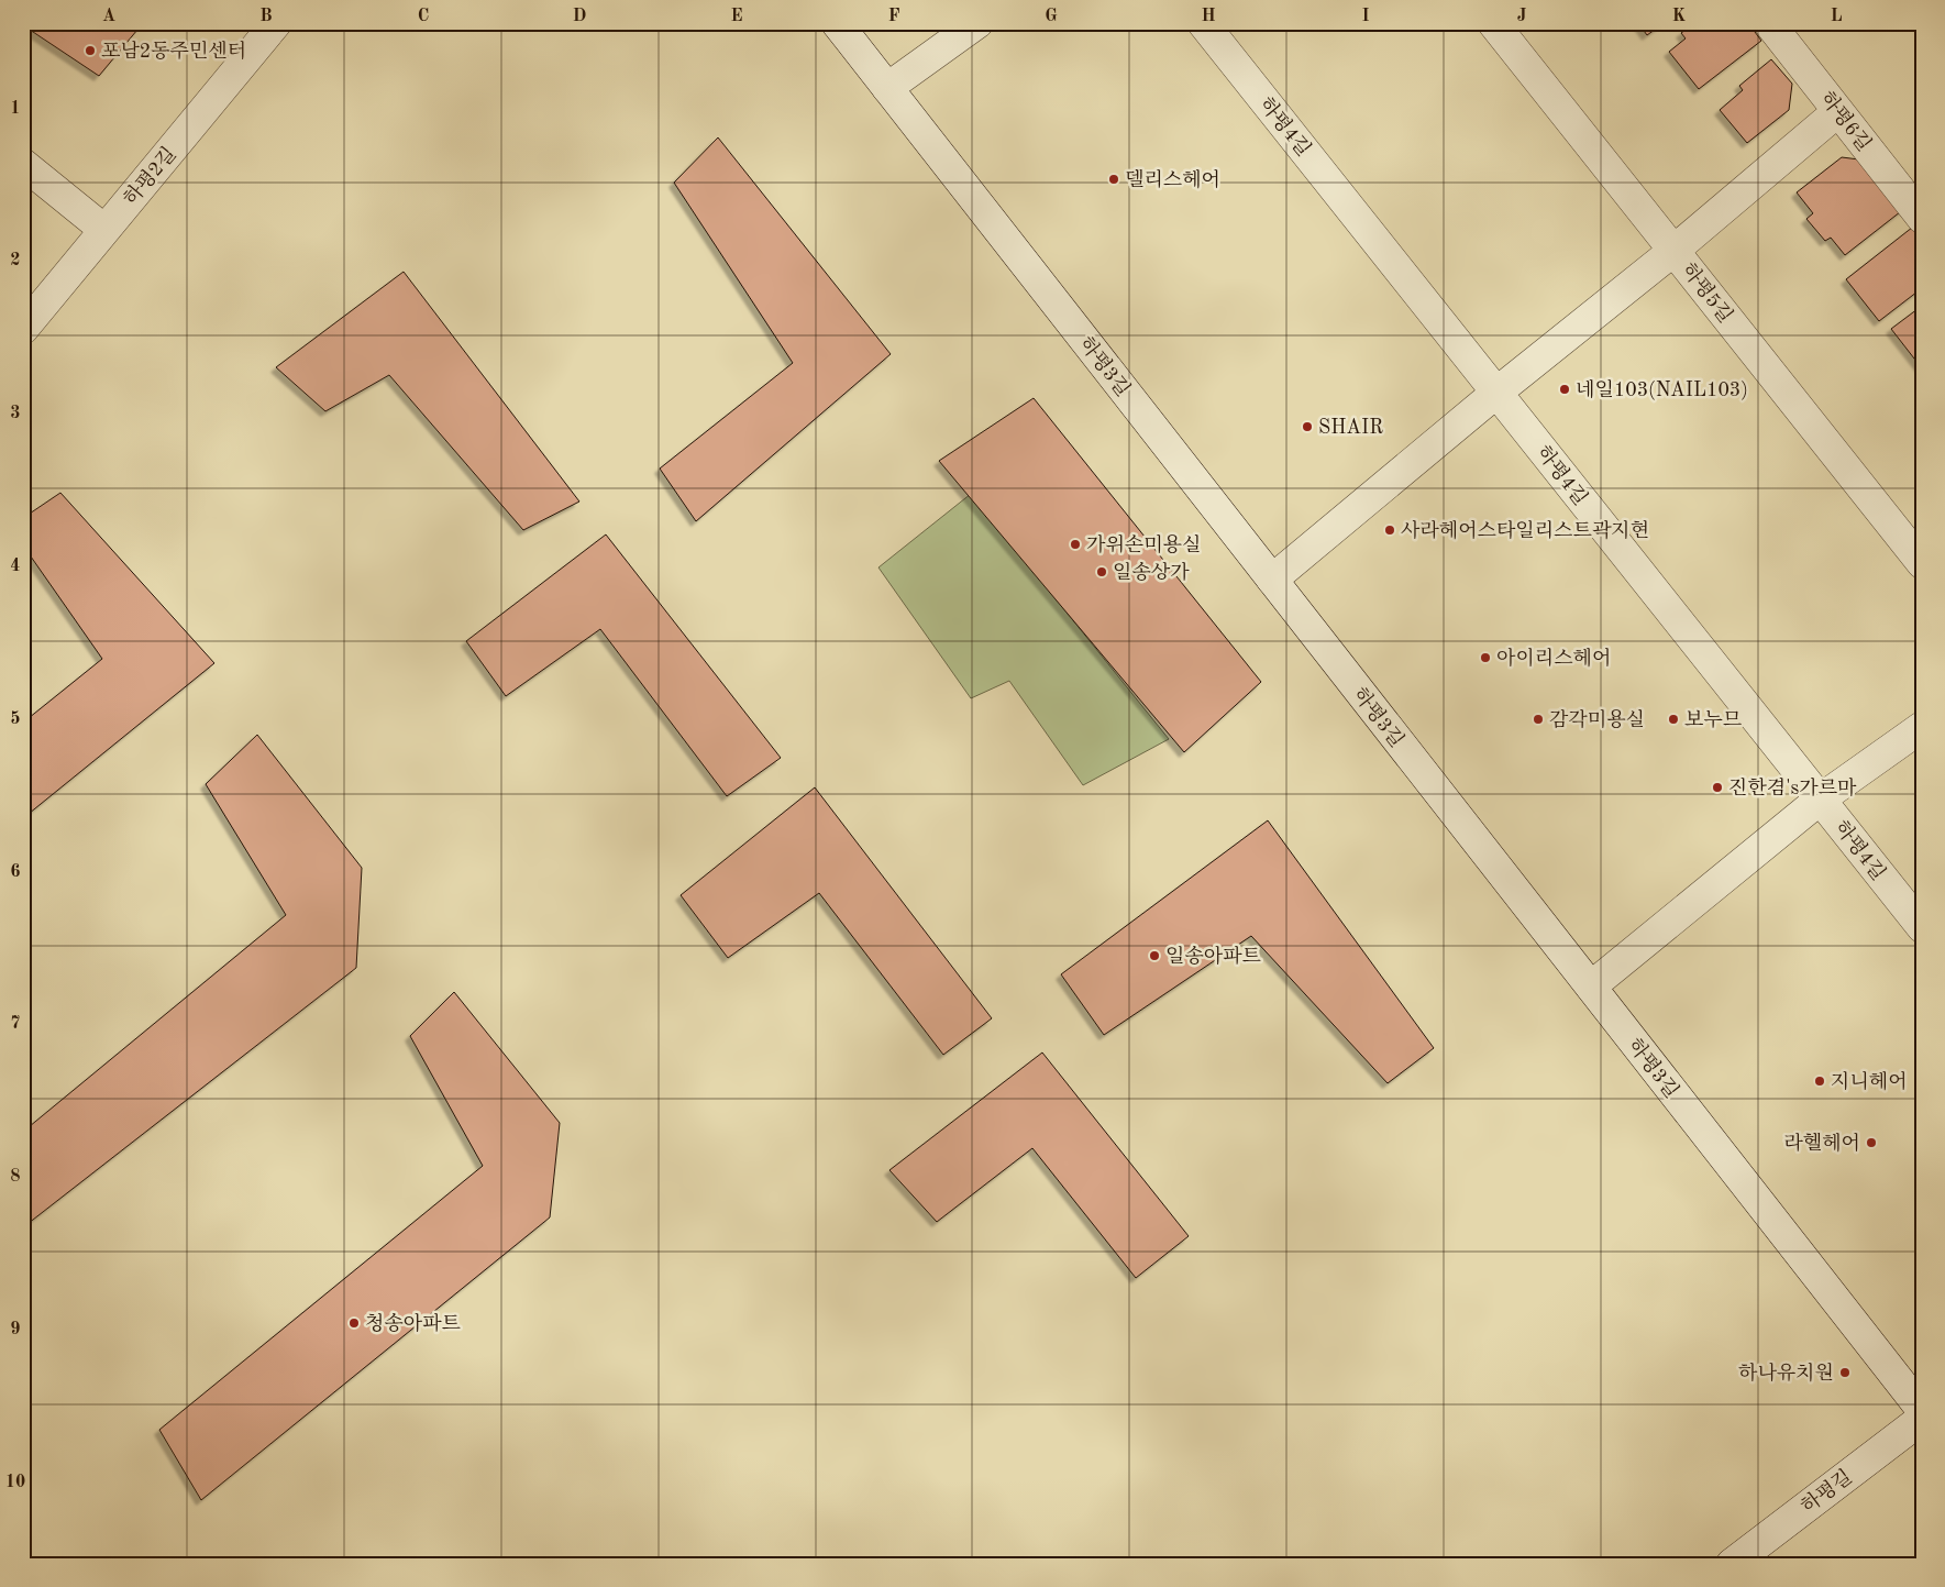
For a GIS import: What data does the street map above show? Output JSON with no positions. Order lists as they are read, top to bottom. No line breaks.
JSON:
{"streets":{"street":["하평6길","하평4길","하평2길","하평5길","하평3길","하평길"]},"places":["포남2동주민센터","델리스헤어","네일103(NAIL103)","SHAIR","사라헤어스타일리스트곽지현","가위손미용실","일송상가","아이리스헤어","감각미용실","보누므","진한겸's가르마","일송아파트","지니헤어","라헬헤어","청송아파트","하나유치원"],"grid":{"columns":["A","B","C","D","E","F","G","H","I","J","K","L"],"rows":["1","2","3","4","5","6","7","8","9","10"]}}
